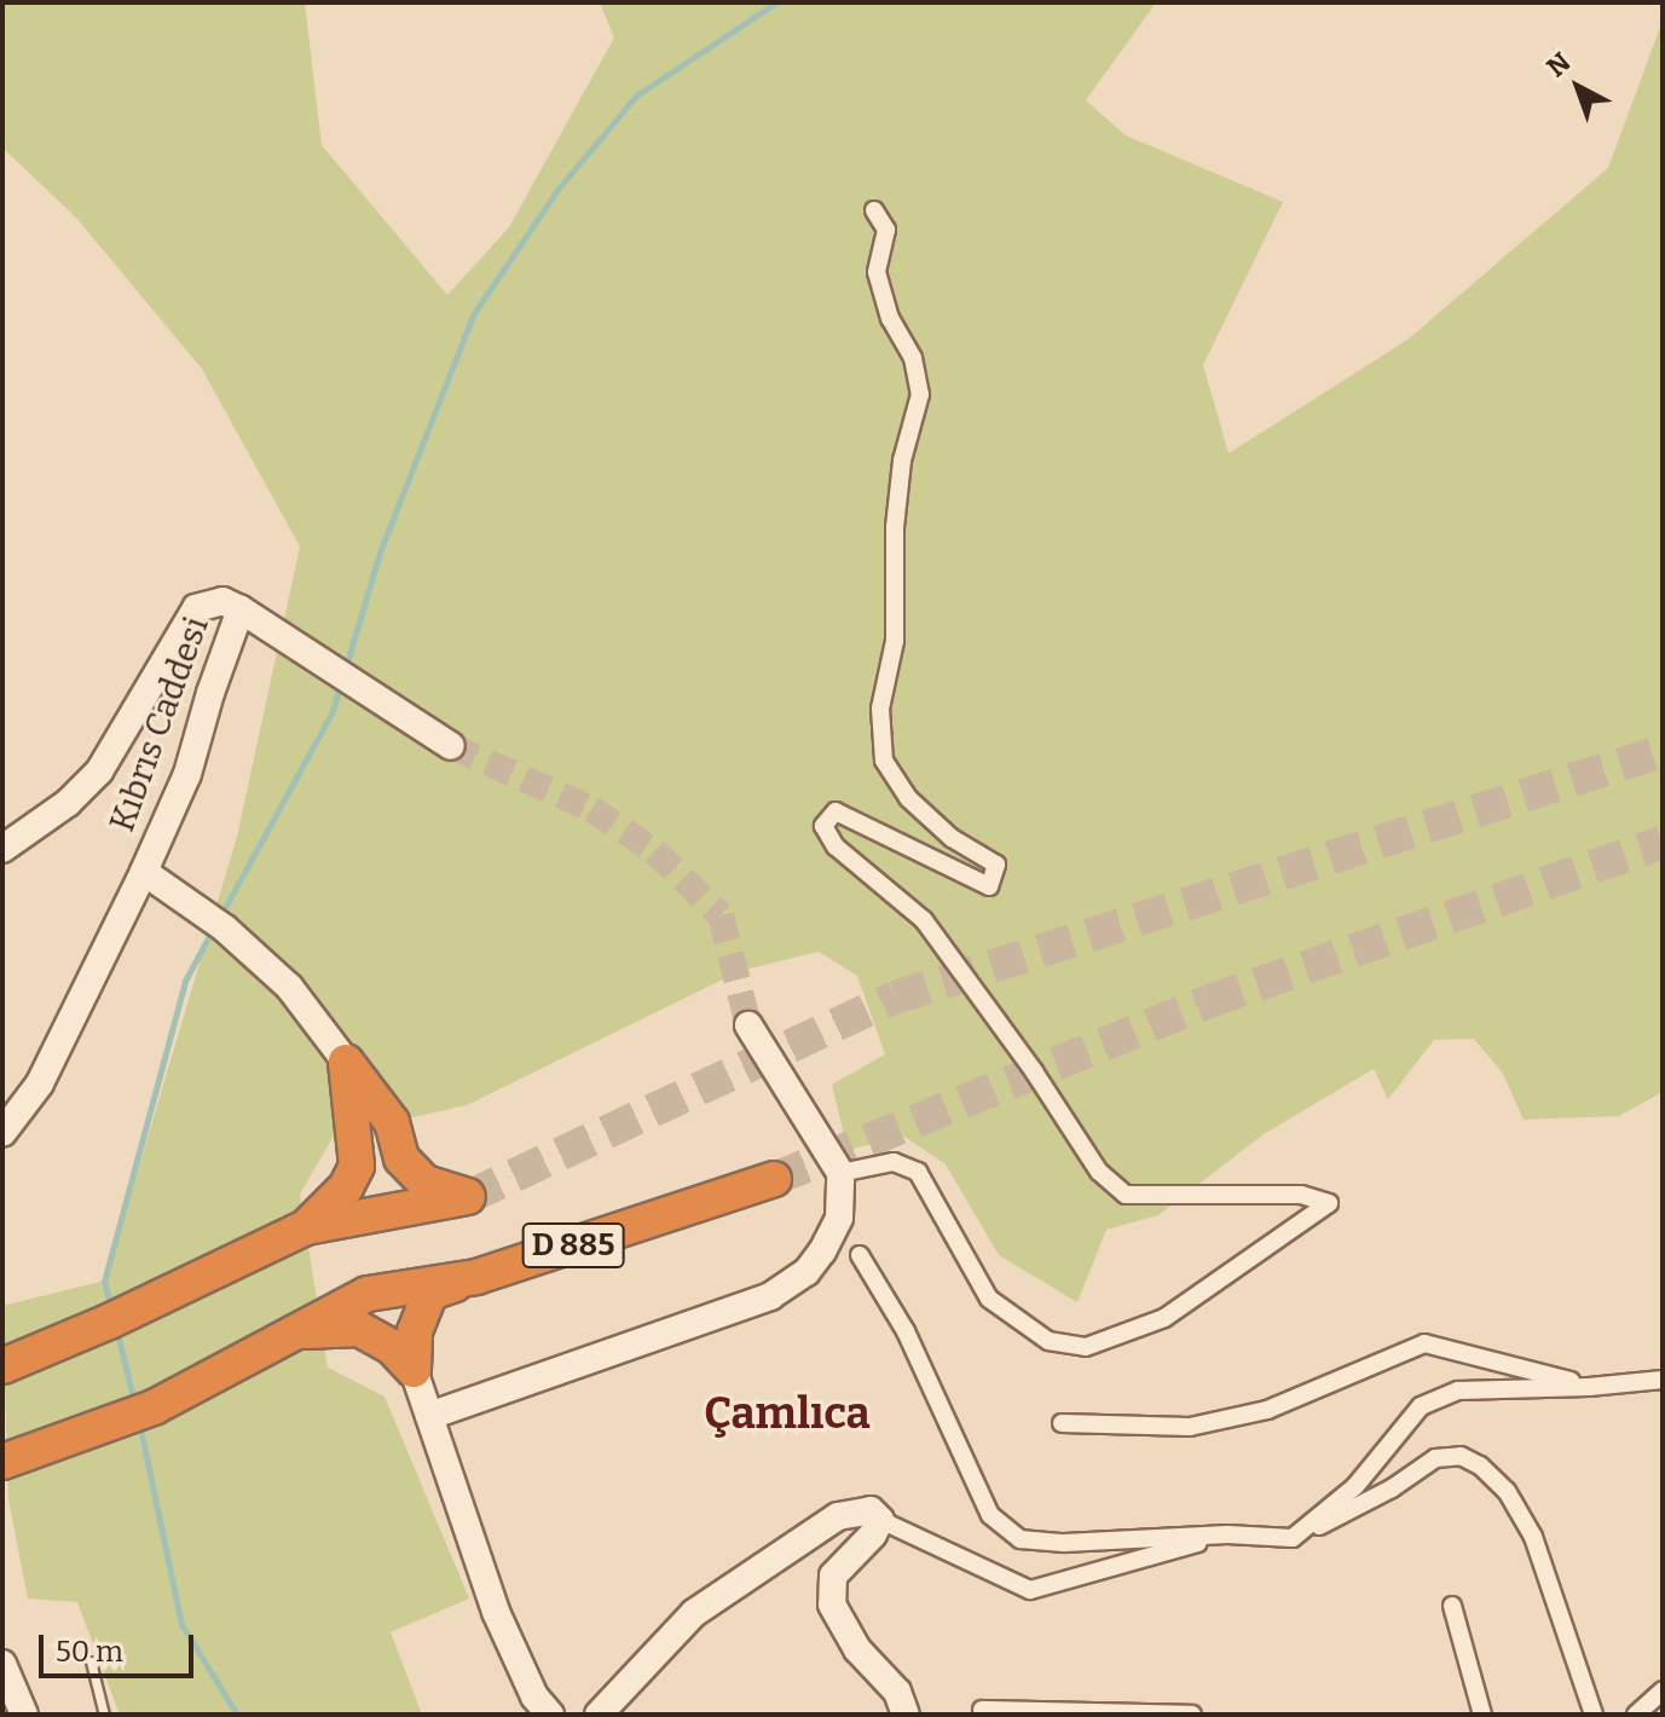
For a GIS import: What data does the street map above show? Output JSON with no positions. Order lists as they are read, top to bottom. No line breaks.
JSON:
{"streets":{"highway":["D 885"],"street":["Kıbrıs Caddesi"]},"districts":["Çamlıca"],"scale_bar":"50 m","north":"top left"}
